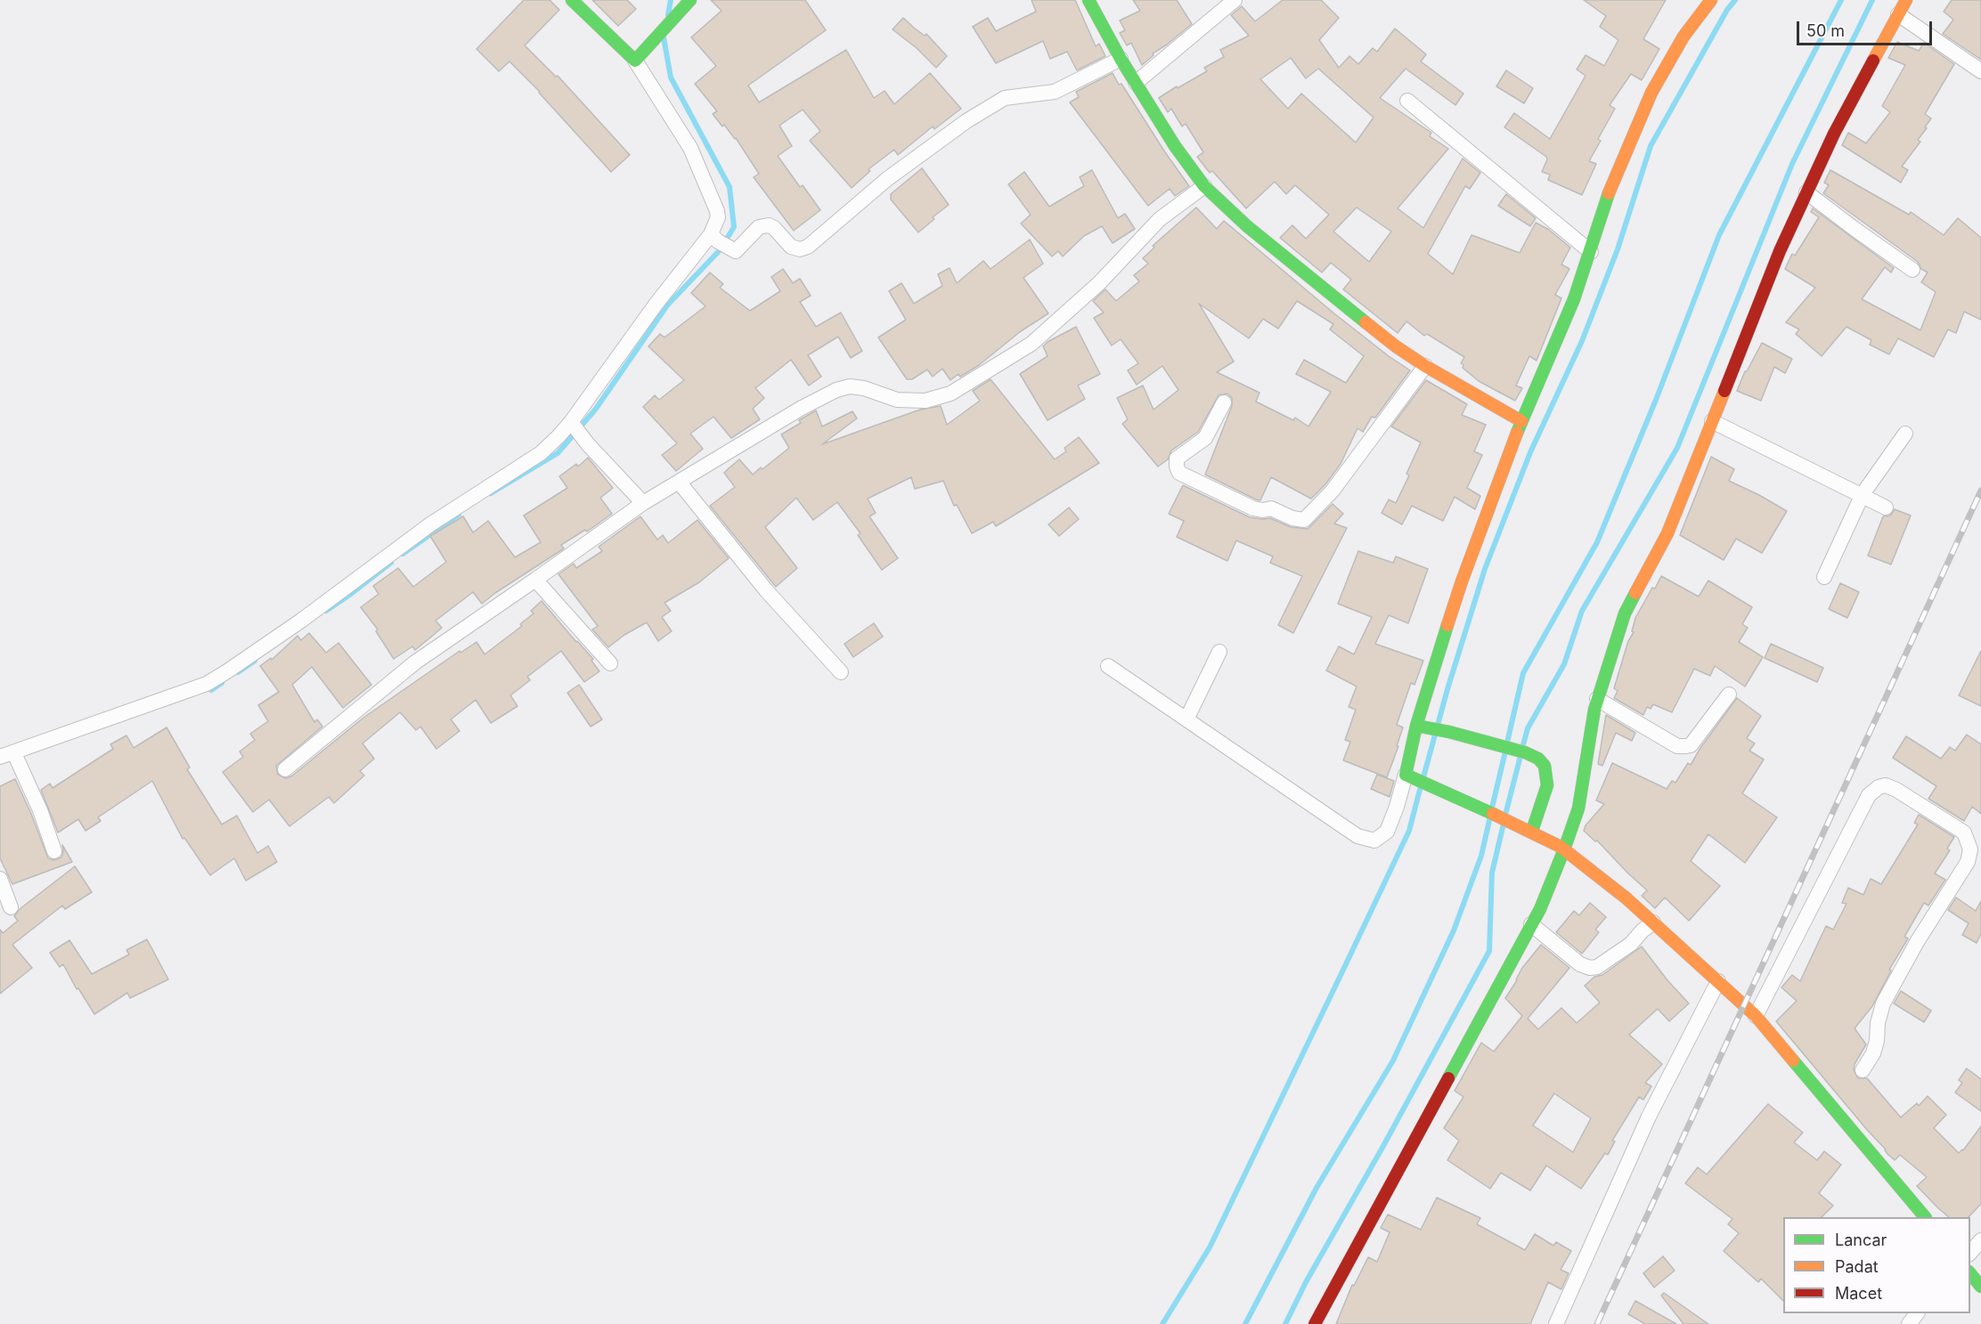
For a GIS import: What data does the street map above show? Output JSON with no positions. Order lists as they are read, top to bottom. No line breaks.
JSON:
{"legend":["Lancar","Padat","Macet"],"scale_bar":"50 m"}
